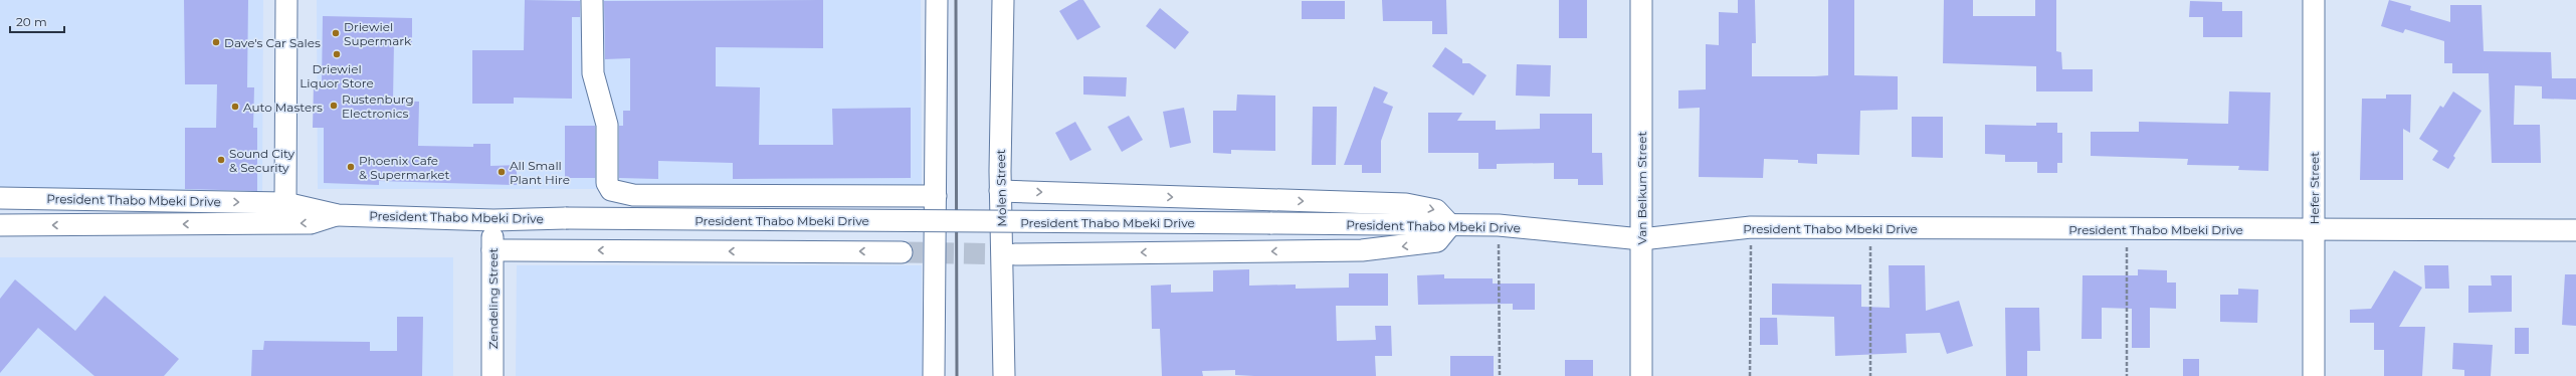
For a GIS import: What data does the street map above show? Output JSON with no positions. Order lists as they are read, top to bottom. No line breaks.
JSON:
{"streets":{"street":["Molen Street","Van Belkum Street","Hefer Street","President Thabo Mbeki Drive","Zendeling Street"]},"crossings":[["Van Belkum Street","President Thabo Mbeki Drive"],["Hefer Street","President Thabo Mbeki Drive"],["President Thabo Mbeki Drive","Zendeling Street"]],"places":["Driewiel Supermark","Dave's Car Sales","Driewiel Liquor Store","Rustenburg Electronics","Auto Masters","Sound City & Security","Phoenix Cafe & Supermarket","All Small Plant Hire"],"scale_bar":"20 m"}
